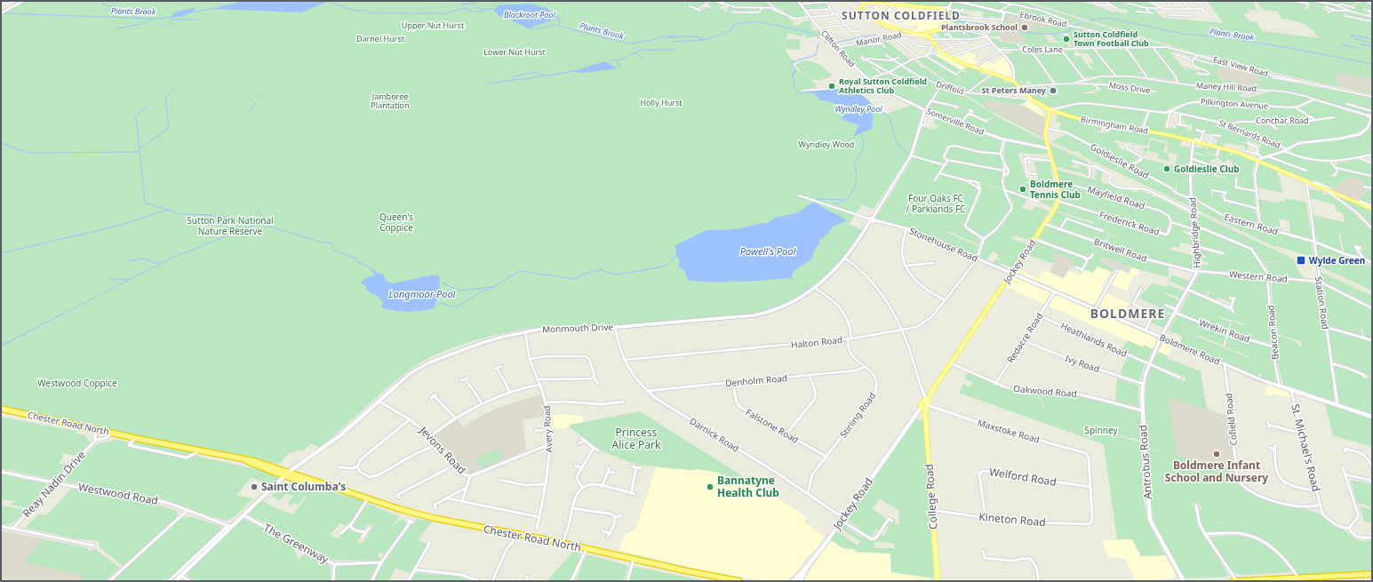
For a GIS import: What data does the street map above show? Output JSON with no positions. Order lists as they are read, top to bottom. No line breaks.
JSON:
{"streets":{"highway":["Chester Road North"],"main road":["Birmingham Road","Jockey Road","College Road"],"street":["Ebrook Road","Manor Road","Clifton Road","Coles Lane","East View Road","Maney Hill Road","Driffold","Moss Drive","Pilkington Avenue","Conchar Road","Somerville Road","St Bernards Road","Goldieslie Road","Mayfield Road","Frederick Road","Eastern Road","Highbridge Road","Stonehouse Road","Britwell Road","Western Road","Station Road","Monmouth Drive","Wrekin Road","Beacon Road","Redacre Road","Heathlands Road","Halton Road","Boldmere Road","Ivy Road","Denholm Road","Oakwood Road","Stirling Road","Cofield Road","Falstone Road","Avery Road","Maxstoke Road","Darnick Road","St. Michael's Road","Jevons Road","Antrobus Road","Welford Road","Reay Nadin Drive","Westwood Road","Kineton Road","The Greenway"]},"crossings":[["Ebrook Road","Coles Lane"],["Manor Road","Clifton Road"],["Clifton Road","Somerville Road"],["Coles Lane","East View Road"],["Maney Hill Road","Moss Drive"],["Maney Hill Road","Pilkington Avenue"],["Maney Hill Road","Birmingham Road"],["Driffold","Birmingham Road"],["Pilkington Avenue","Conchar Road"],["Pilkington Avenue","Birmingham Road"],["Pilkington Avenue","St Bernards Road"],["Conchar Road","St Bernards Road"],["Somerville Road","Monmouth Drive"],["Birmingham Road","Highbridge Road"],["Birmingham Road","Station Road"],["Goldieslie Road","Eastern Road"],["Goldieslie Road","Highbridge Road"],["Mayfield Road","Frederick Road"],["Frederick Road","Highbridge Road"],["Frederick Road","Jockey Road"],["Frederick Road","Western Road"],["Frederick Road","Beacon Road"],["Eastern Road","Highbridge Road"],["Eastern Road","Station Road"],["Highbridge Road","Britwell Road"],["Highbridge Road","Western Road"],["Highbridge Road","Wrekin Road"],["Highbridge Road","Boldmere Road"],["Highbridge Road","Antrobus Road"],["Stonehouse Road","Jockey Road"],["Stonehouse Road","Monmouth Drive"],["Stonehouse Road","Halton Road"],["Stonehouse Road","Boldmere Road"],["Britwell Road","Jockey Road"],["Britwell Road","Western Road"],["Jockey Road","Boldmere Road"],["Jockey Road","Oakwood Road"],["Jockey Road","Maxstoke Road"],["Jockey Road","Darnick Road"],["Jockey Road","College Road"],["Western Road","Station Road"],["Western Road","Beacon Road"],["Station Road","Boldmere Road"],["Monmouth Drive","Stirling Road"],["Monmouth Drive","Chester Road North"],["Monmouth Drive","Avery Road"],["Monmouth Drive","Darnick Road"],["Monmouth Drive","Jevons Road"],["Monmouth Drive","Westwood Road"],["Monmouth Drive","The Greenway"],["Wrekin Road","Beacon Road"],["Beacon Road","Boldmere Road"],["Redacre Road","Heathlands Road"],["Redacre Road","Boldmere Road"],["Redacre Road","Ivy Road"],["Redacre Road","Oakwood Road"],["Heathlands Road","Antrobus Road"],["Halton Road","Stirling Road"],["Halton Road","Darnick Road"],["Boldmere Road","Cofield Road"],["Boldmere Road","St. Michael's Road"],["Boldmere Road","Antrobus Road"],["Ivy Road","Antrobus Road"],["Denholm Road","Stirling Road"],["Denholm Road","Falstone Road"],["Denholm Road","Darnick Road"],["Oakwood Road","Antrobus Road"],["Stirling Road","Falstone Road"],["Stirling Road","Darnick Road"],["Cofield Road","St. Michael's Road"],["Chester Road North","Reay Nadin Drive"],["Avery Road","Jevons Road"],["Maxstoke Road","Welford Road"],["Maxstoke Road","College Road"],["Maxstoke Road","Kineton Road"],["Welford Road","Kineton Road"],["Reay Nadin Drive","Westwood Road"],["College Road","Kineton Road"]],"districts":["SUTTON COLDFIELD","BOLDMERE"],"water":["Plants Brook","Blackroot Pool","Wyndley Pool","Powell's Pool","Longmoor Pool"],"parks":["Upper Nut Hurst","Darnel Hurst","Lower Nut Hurst","Jamboree Plantation","Holly Hurst","Wyndley Wood","Four Oaks FC / Parklands FC","Queen's Coppice","Sutton Park National Nature Reserve","Westwood Coppice","Spinney","Princess Alice Park"],"places":{"other":["Plantsbrook School","Sutton Coldfield Town Football Club","Royal Sutton Coldfield Athletics Club","St Peters Maney","Goldieslie Club","Boldmere Tennis Club","Boldmere Infant School and Nursery","Saint Columba's","Bannatyne Health Club"],"transit":["Wylde Green"]}}
